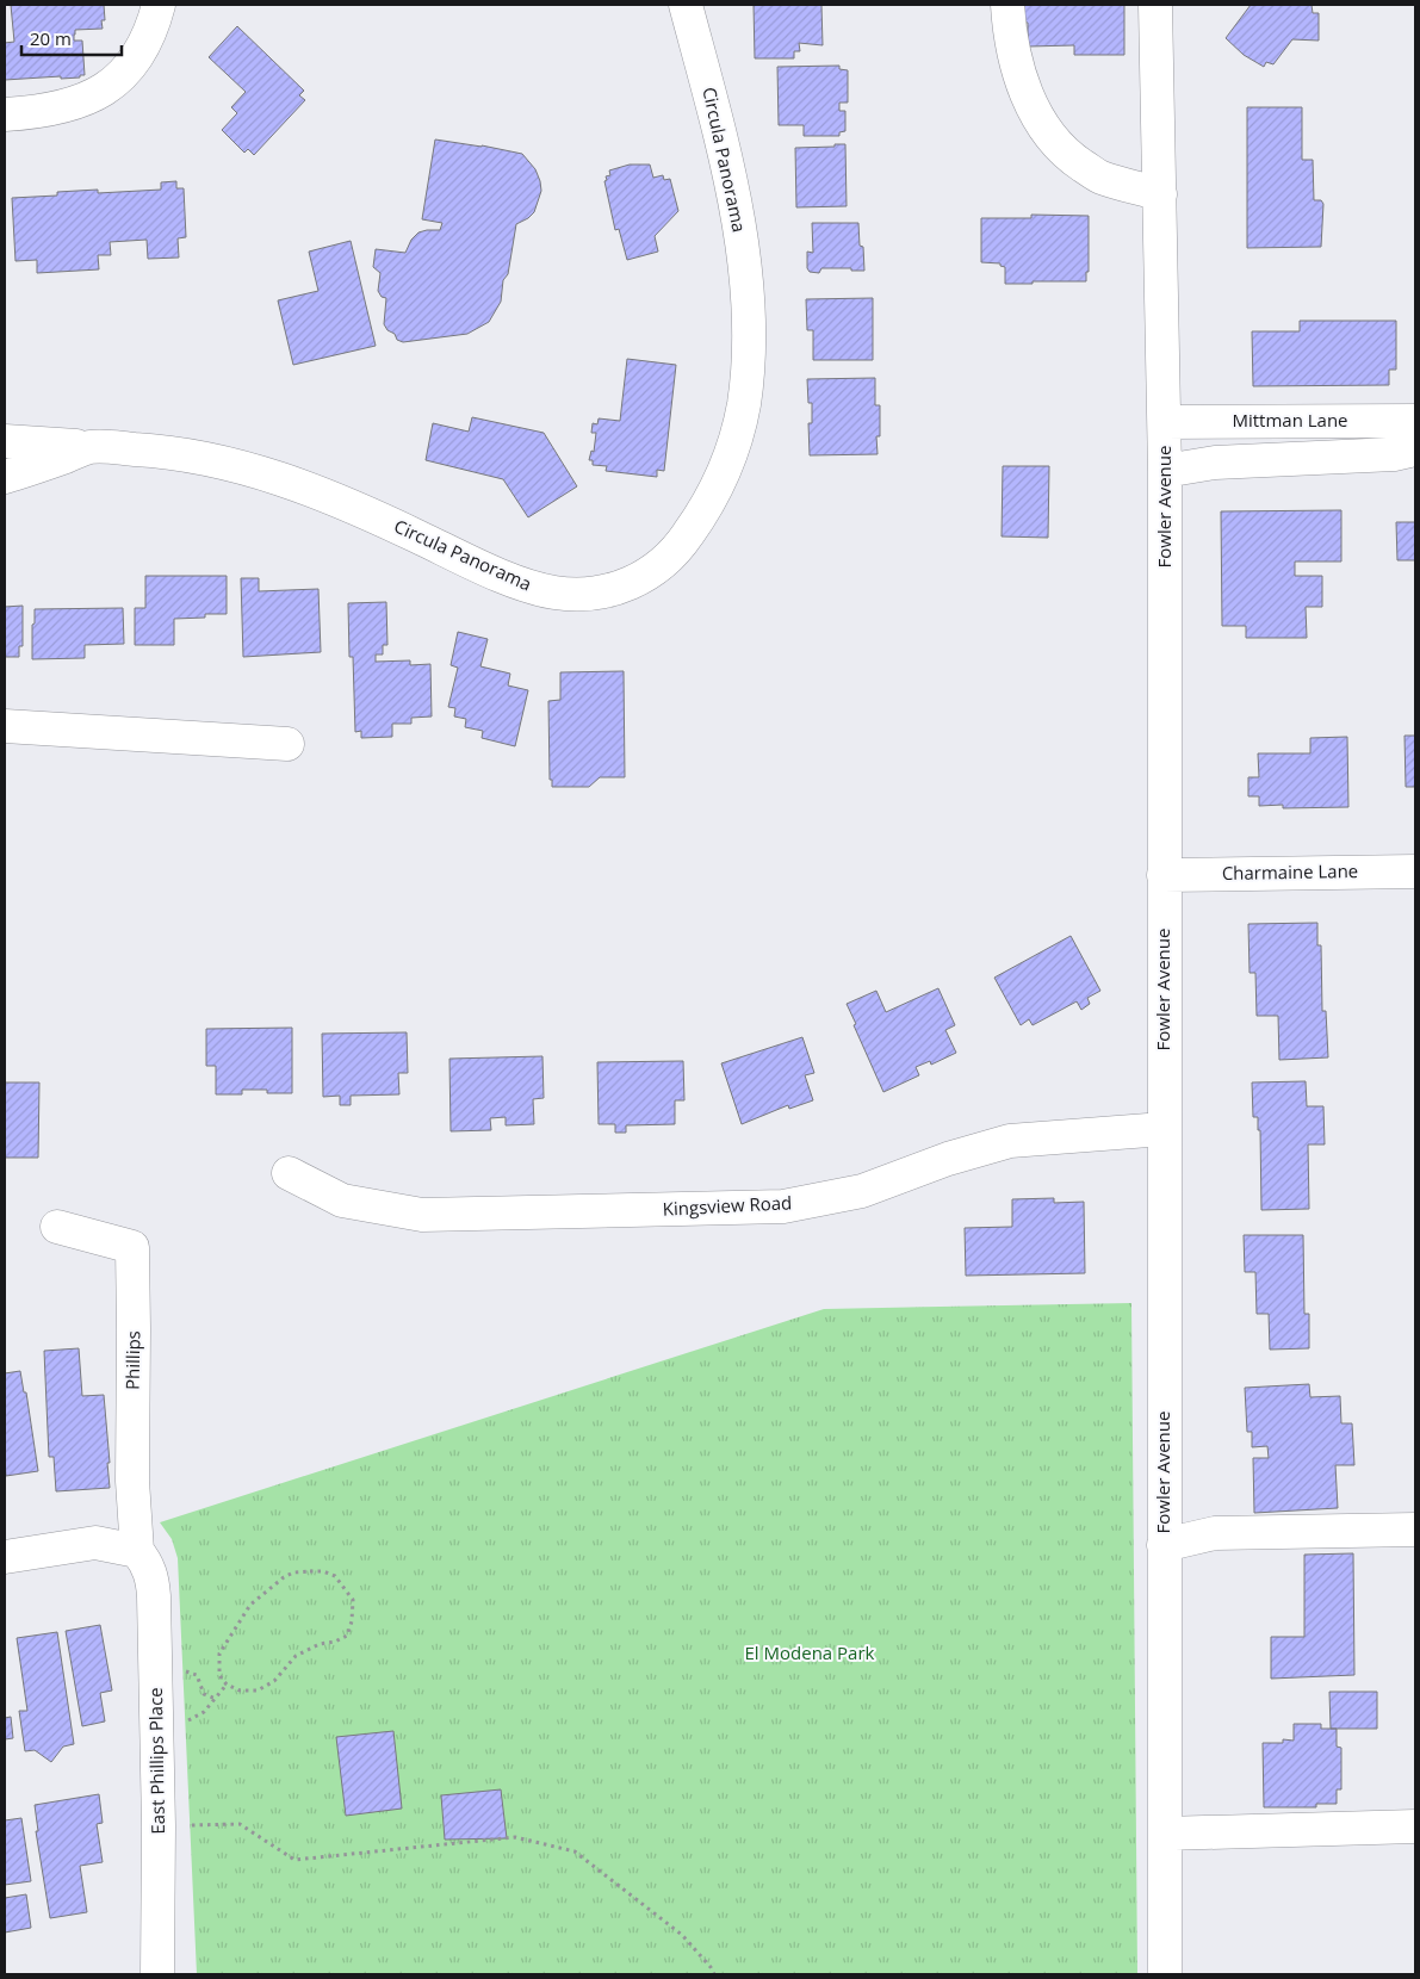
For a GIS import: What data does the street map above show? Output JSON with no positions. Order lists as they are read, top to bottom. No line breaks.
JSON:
{"streets":{"street":["Circula Panorama","Mittman Lane","Fowler Avenue","Charmaine Lane","Kingsview Road","Phillips","East Phillips Place"]},"crossings":[["Mittman Lane","Fowler Avenue"],["Fowler Avenue","Charmaine Lane"],["Fowler Avenue","Kingsview Road"],["Phillips","East Phillips Place"]],"parks":["El Modena Park"],"scale_bar":"20 m"}
